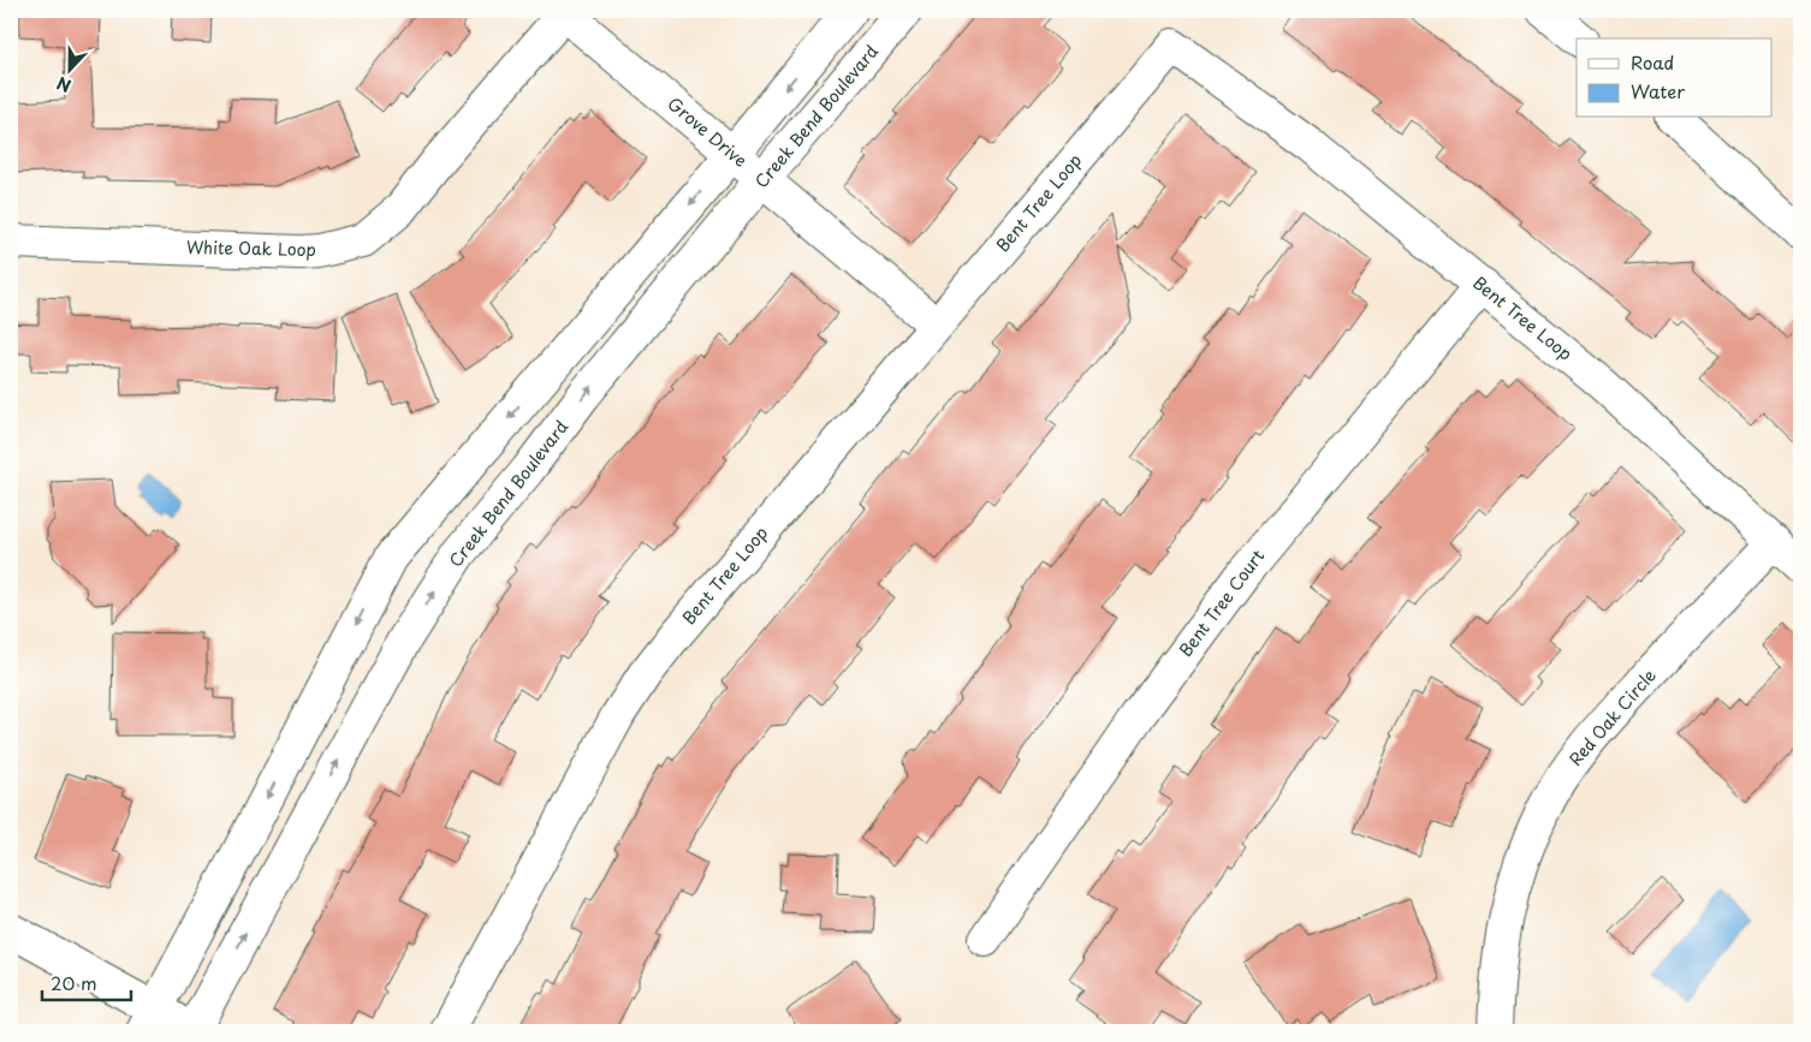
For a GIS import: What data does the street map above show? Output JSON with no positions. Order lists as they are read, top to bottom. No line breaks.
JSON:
{"streets":{"street":["Creek Bend Boulevard","Grove Drive","Bent Tree Loop","White Oak Loop","Bent Tree Court","Red Oak Circle"]},"crossings":[["Creek Bend Boulevard","Grove Drive"],["Grove Drive","Bent Tree Loop"],["Grove Drive","White Oak Loop"],["Bent Tree Loop","Bent Tree Court"],["Bent Tree Loop","Red Oak Circle"]],"legend":["Road","Water"],"scale_bar":"20 m","north":"bottom"}
